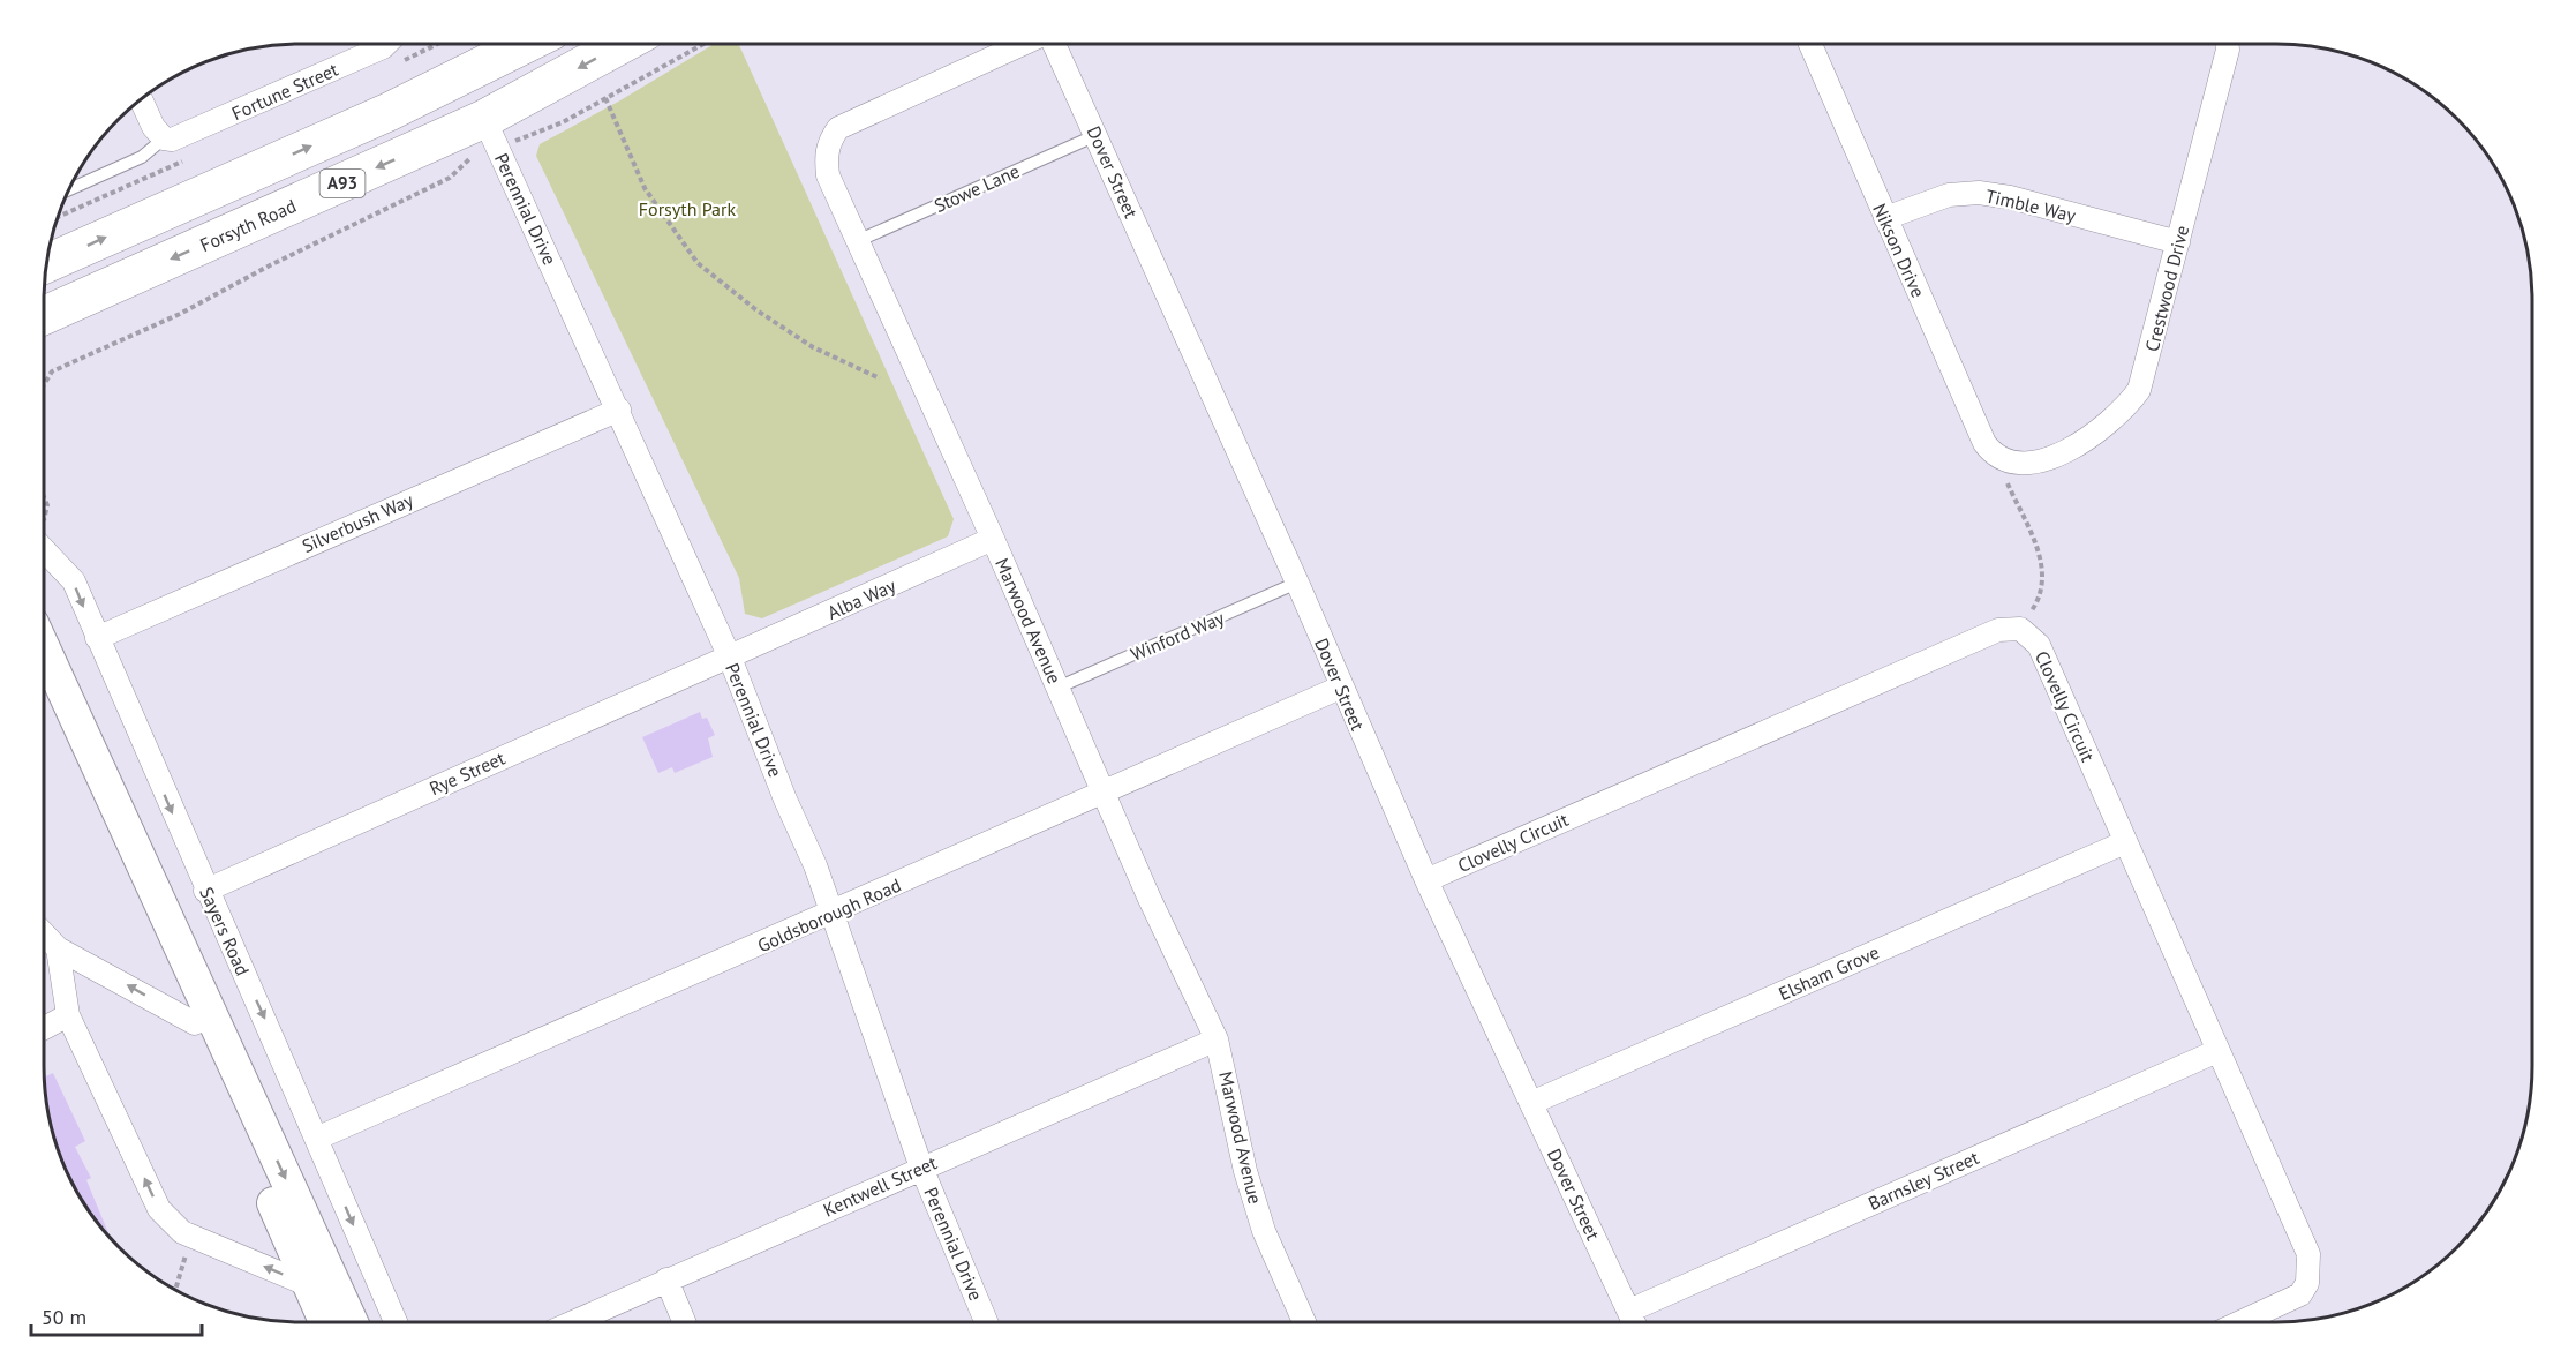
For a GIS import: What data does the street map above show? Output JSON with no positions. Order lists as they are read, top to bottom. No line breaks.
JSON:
{"streets":{"highway":["A93","Forsyth Road"],"street":["Fortune Street","Dover Street","Timble Way","Perennial Drive","Nikson Drive","Crestwood Drive","Silverbush Way","Alba Way","Marwood Avenue","Clovelly Circuit","Rye Street","Goldsborough Road","Sayers Road","Elsham Grove","Barnsley Street","Kentwell Street"],"lane":["Stowe Lane","Winford Way"]},"crossings":[["Dover Street","Stowe Lane"],["Dover Street","Winford Way"],["Dover Street","Clovelly Circuit"],["Dover Street","Goldsborough Road"],["Dover Street","Elsham Grove"],["Dover Street","Barnsley Street"],["Stowe Lane","Marwood Avenue"],["Timble Way","Nikson Drive"],["Timble Way","Crestwood Drive"],["Perennial Drive","Forsyth Road"],["Perennial Drive","Silverbush Way"],["Perennial Drive","Alba Way"],["Perennial Drive","Rye Street"],["Perennial Drive","Goldsborough Road"],["Perennial Drive","Kentwell Street"],["Nikson Drive","Crestwood Drive"],["Silverbush Way","Sayers Road"],["Alba Way","Marwood Avenue"],["Alba Way","Rye Street"],["Marwood Avenue","Winford Way"],["Marwood Avenue","Goldsborough Road"],["Marwood Avenue","Kentwell Street"],["Clovelly Circuit","Elsham Grove"],["Clovelly Circuit","Barnsley Street"],["Rye Street","Sayers Road"],["Goldsborough Road","Sayers Road"]],"parks":["Forsyth Park"],"scale_bar":"50 m"}
